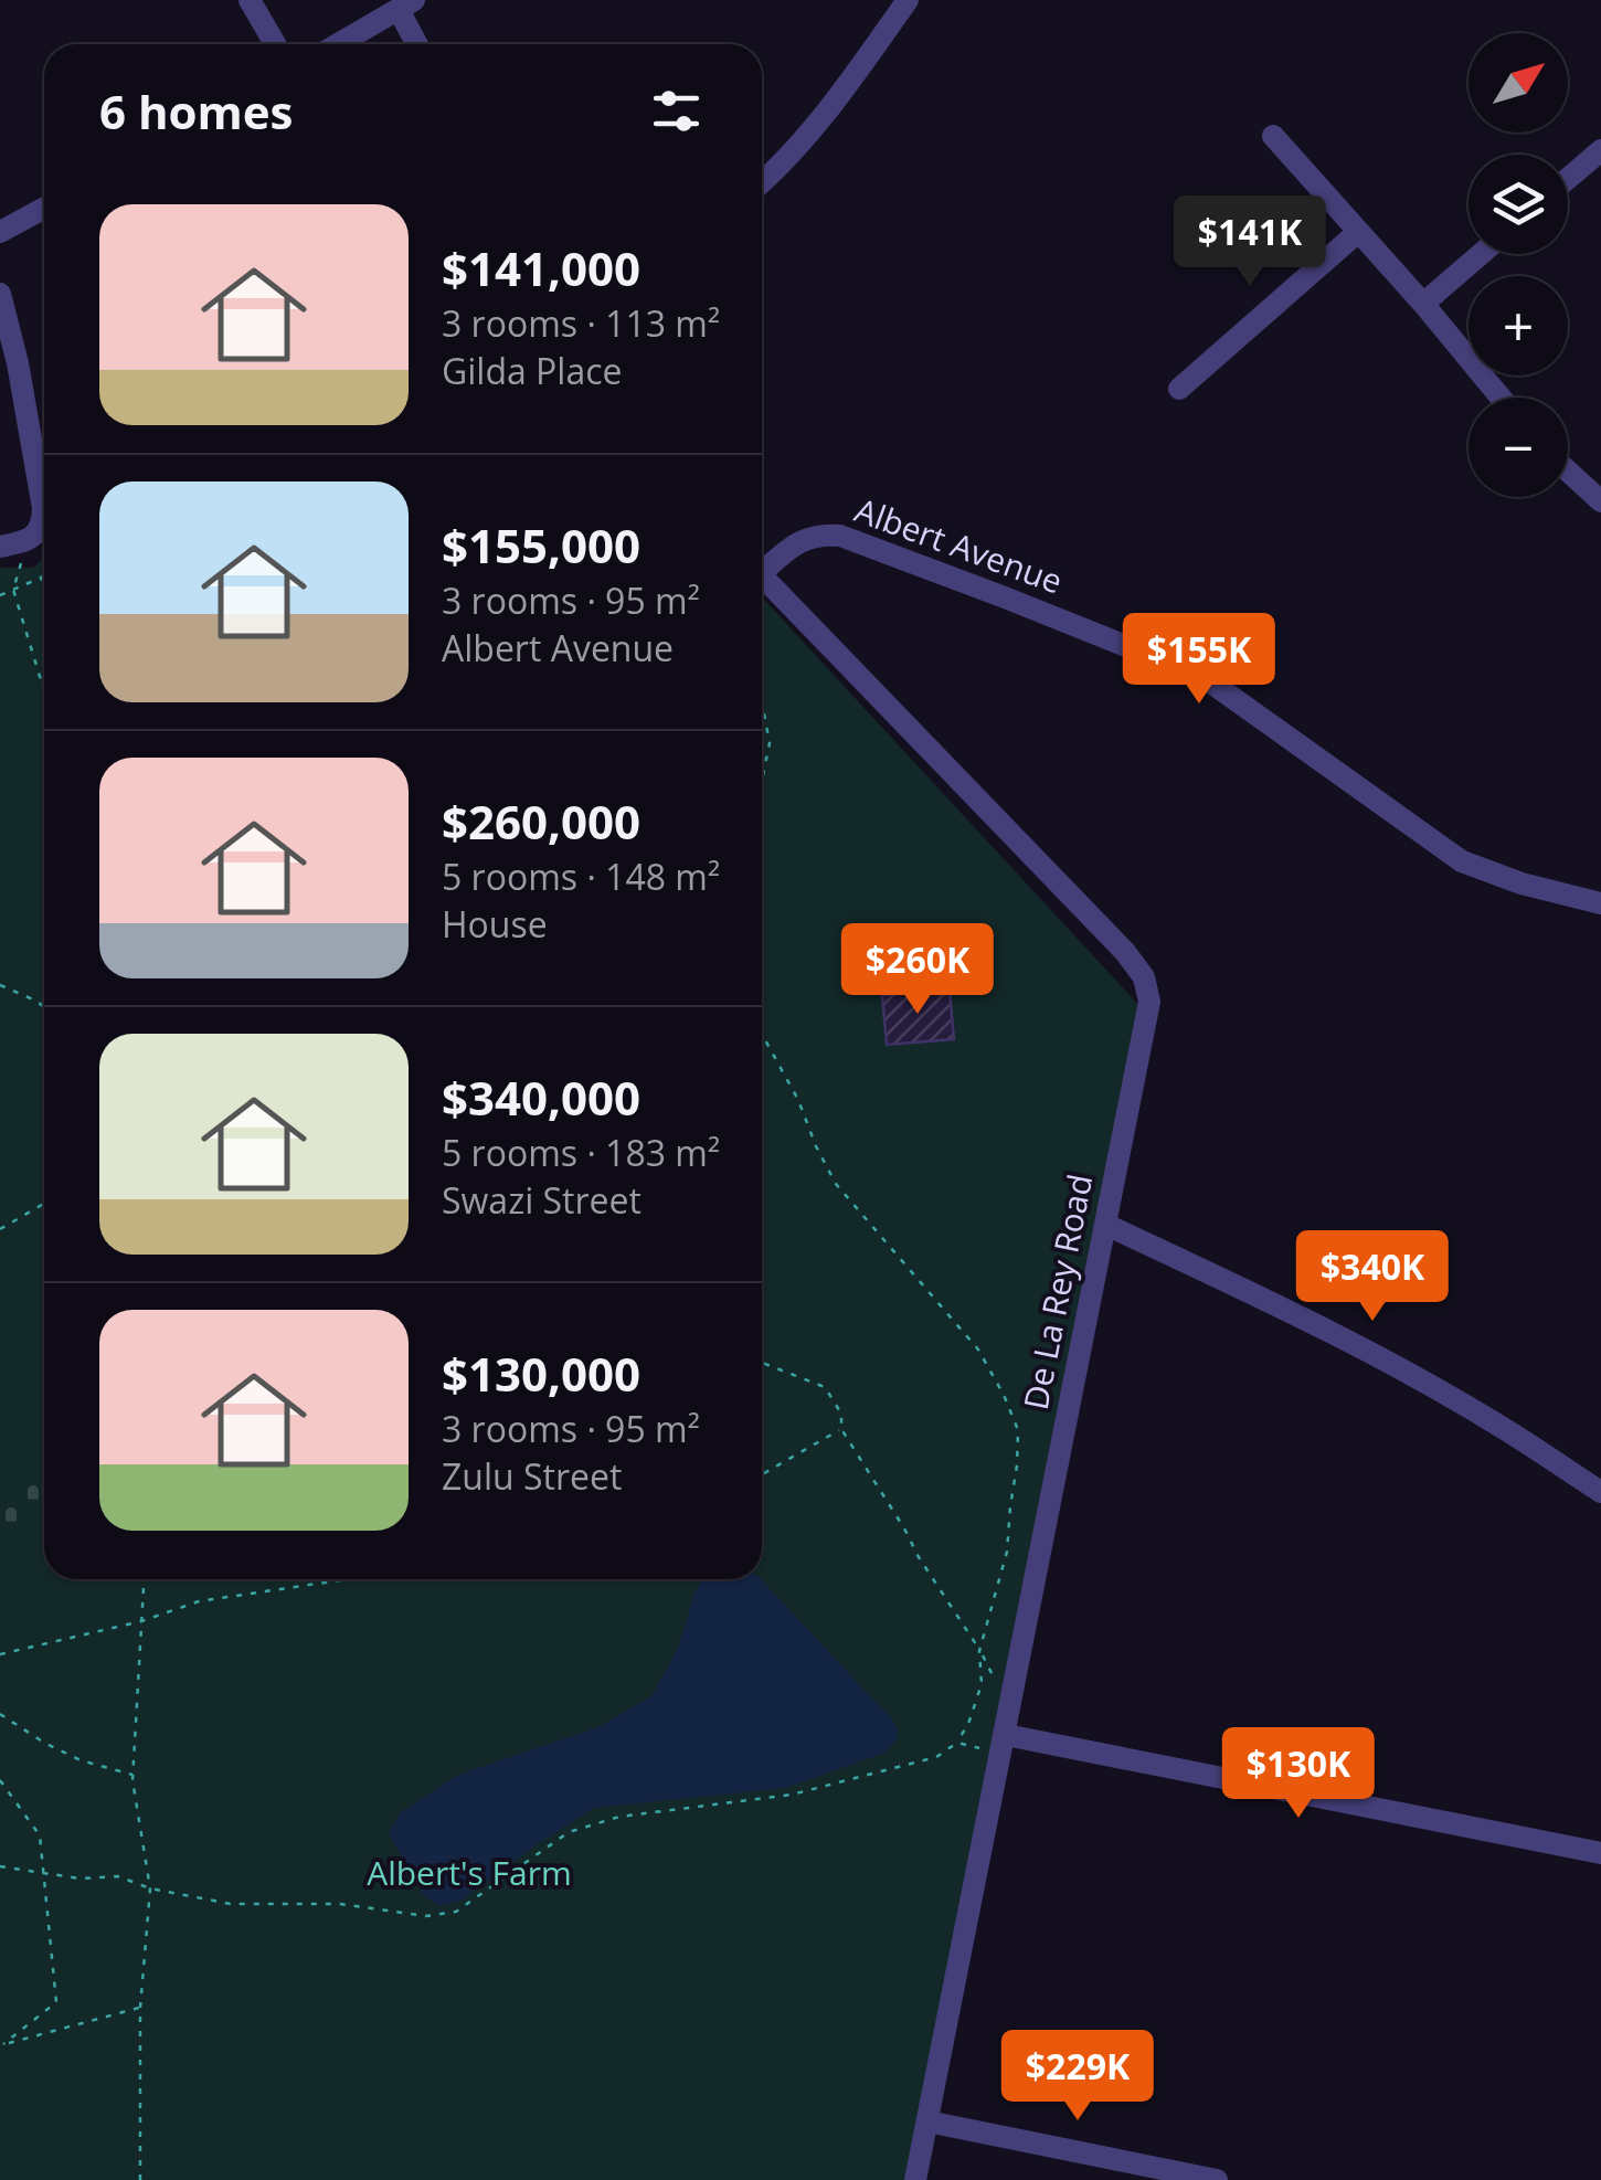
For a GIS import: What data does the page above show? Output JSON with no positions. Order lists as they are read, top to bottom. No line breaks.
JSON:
{"streets":{"street":["Albert Avenue","De La Rey Road"]},"parks":["Albert's Farm"],"north":"top right","page":{"map_buttons":["+","−"],"heading":"6 homes","list":[{"name":"$141,000","note":"3 rooms · 113 m² · Gilda Place"},{"name":"$155,000","note":"3 rooms · 95 m² · Albert Avenue"},{"name":"$260,000","note":"5 rooms · 148 m² · House"},{"name":"$340,000","note":"5 rooms · 183 m² · Swazi Street"},{"name":"$130,000","note":"3 rooms · 95 m² · Zulu Street"}],"price":["$141K","$155K","$260K","$340K","$130K","$229K"]}}
